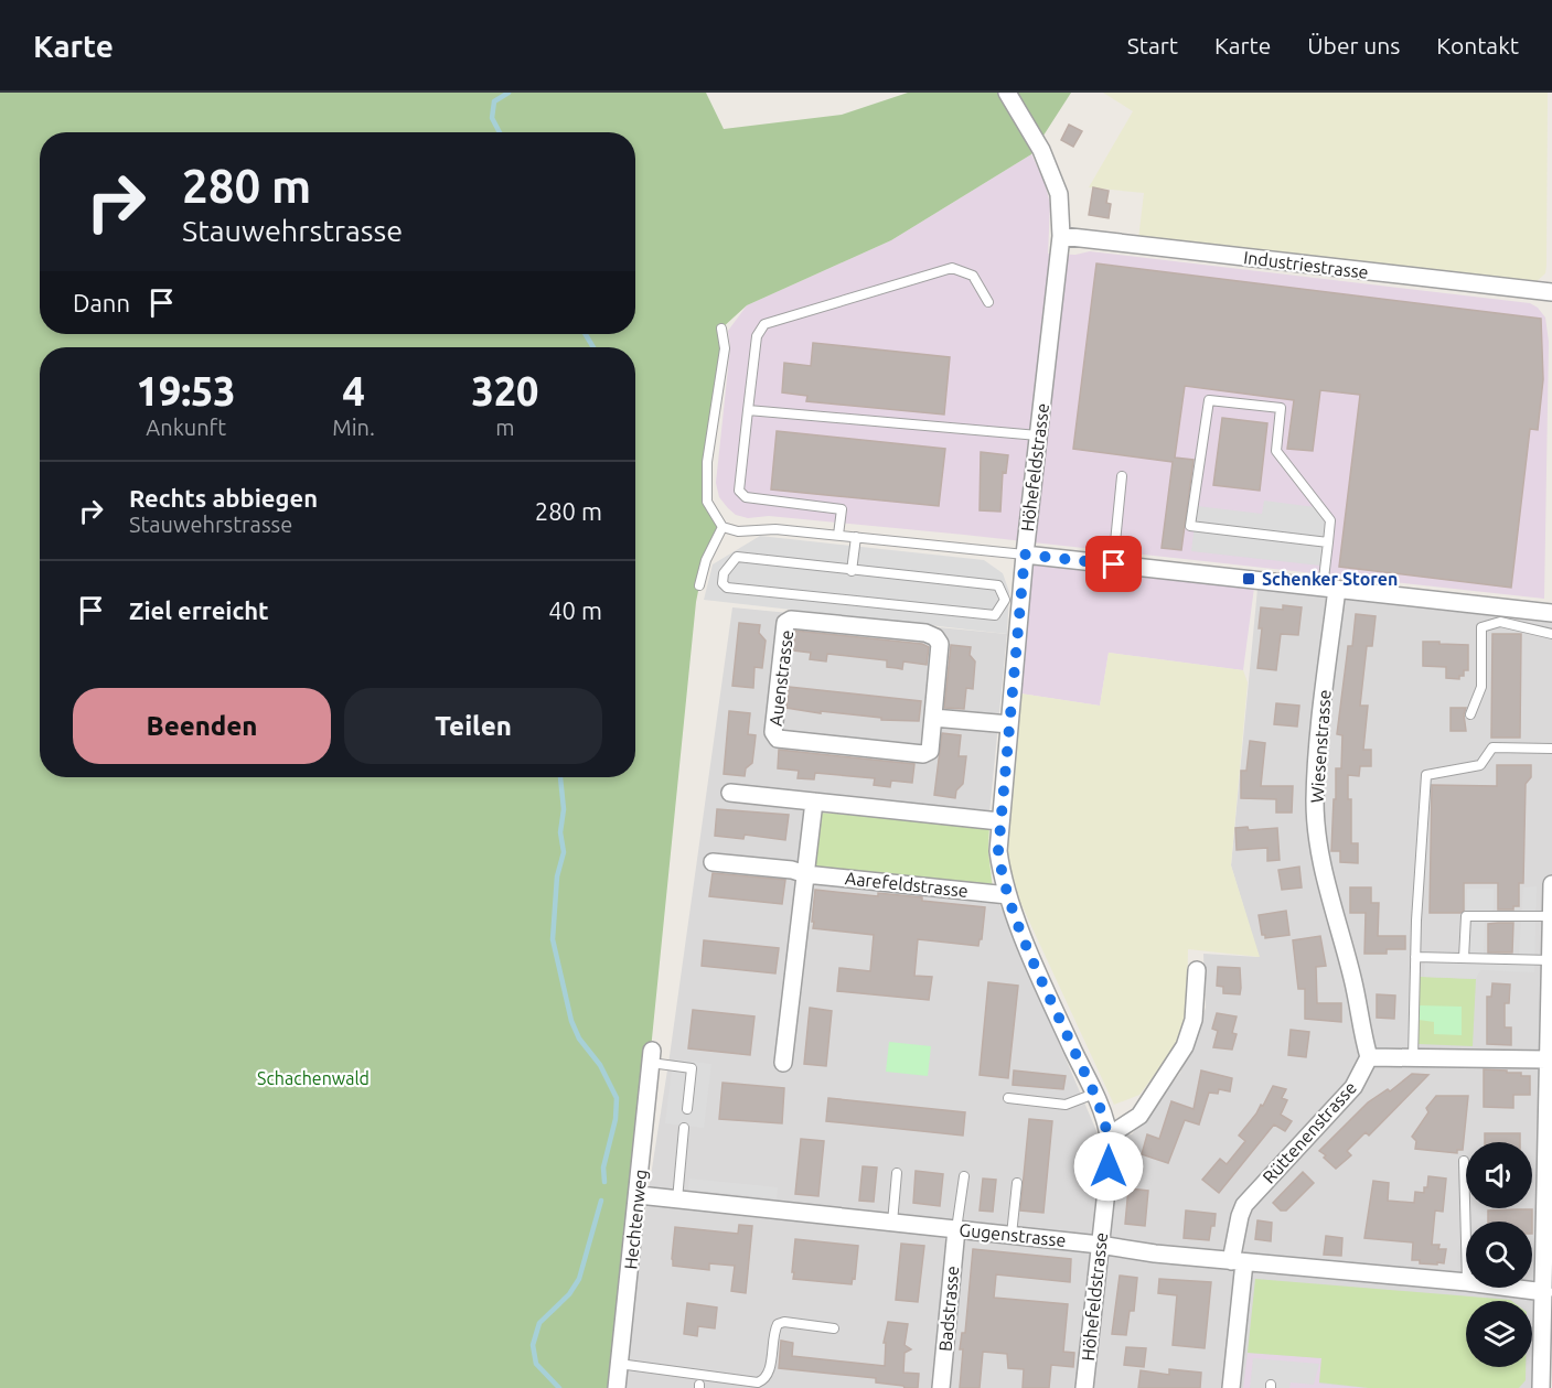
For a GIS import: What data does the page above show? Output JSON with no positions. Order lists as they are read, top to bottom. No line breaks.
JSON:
{"streets":{"street":["Industriestrasse","Höhefeldstrasse","Auenstrasse","Wiesenstrasse","Aarefeldstrasse","Rüttenenstrasse","Hechtenweg","Gugenstrasse","Badstrasse"]},"crossings":[["Industriestrasse","Höhefeldstrasse"],["Höhefeldstrasse","Aarefeldstrasse"],["Höhefeldstrasse","Gugenstrasse"],["Wiesenstrasse","Rüttenenstrasse"],["Rüttenenstrasse","Gugenstrasse"],["Hechtenweg","Gugenstrasse"],["Gugenstrasse","Badstrasse"]],"parks":["Schachenwald"],"places":{"transit":["Schenker Storen"]},"page":{"header":"Karte","nav":["Start","Karte","Über uns","Kontakt"],"turn":["280 m","Stauwehrstrasse"],"then":"Dann","eta":["19:53","Ankunft","4","Min.","320","m"],"list":[{"name":"Rechts abbiegen","note":"Stauwehrstrasse","value":"280 m"},{"name":"Ziel erreicht","value":"40 m"}],"buttons":["Beenden","Teilen"]}}
